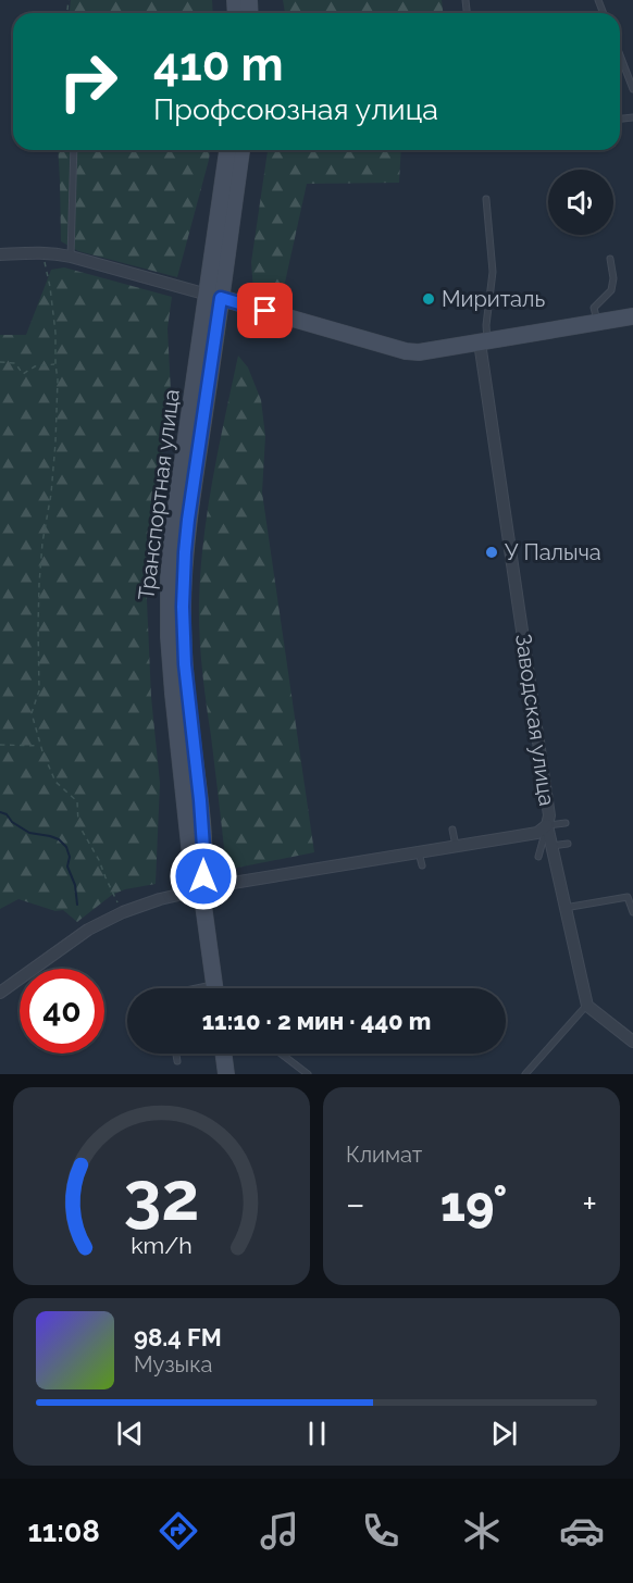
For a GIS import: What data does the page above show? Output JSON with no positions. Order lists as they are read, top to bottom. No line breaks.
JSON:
{"streets":{"street":["Транспортная улица","Заводская улица"]},"crossings":[["Транспортная улица","Заводская улица"]],"places":["Мириталь","У Палыча"],"page":{"turn":["410 m","Профсоюзная улица"],"limit":"40","trip":"11:10 · 2 мин · 440 m","tile":"Климат","heat":["−","19°","+"],"song":["98.4 FM","Музыка"],"tabs":"11:08","gauge":["32","km/h"]}}
